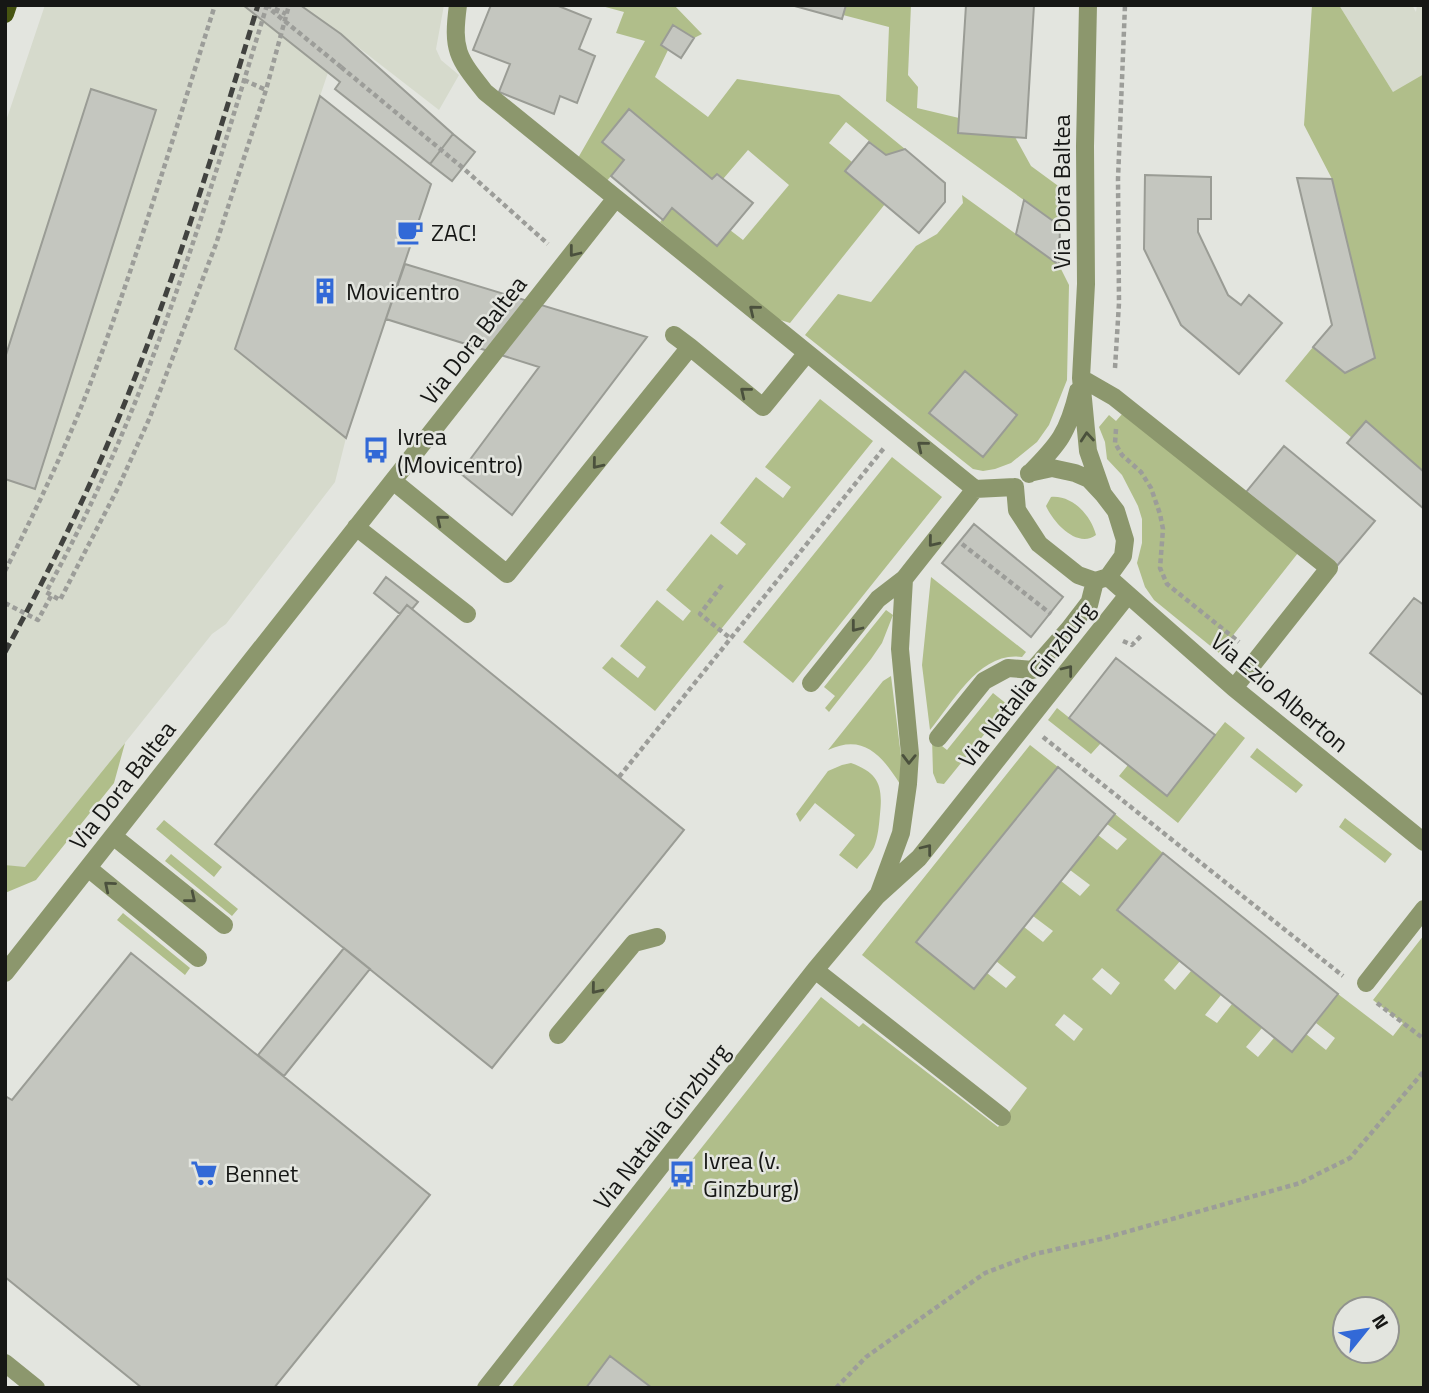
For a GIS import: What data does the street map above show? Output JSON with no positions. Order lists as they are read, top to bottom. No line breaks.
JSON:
{"streets":{"street":["Via Dora Baltea","Via Natalia Ginzburg","Via Ezio Alberton"]},"crossings":[["Via Dora Baltea","Via Ezio Alberton"],["Via Natalia Ginzburg","Via Ezio Alberton"]],"places":{"cafe":["ZAC!"],"building":["Movicentro"],"bus stop":["Ivrea (Movicentro)","Ivrea (v. Ginzburg)"],"supermarket":["Bennet"]},"north":"top right"}
